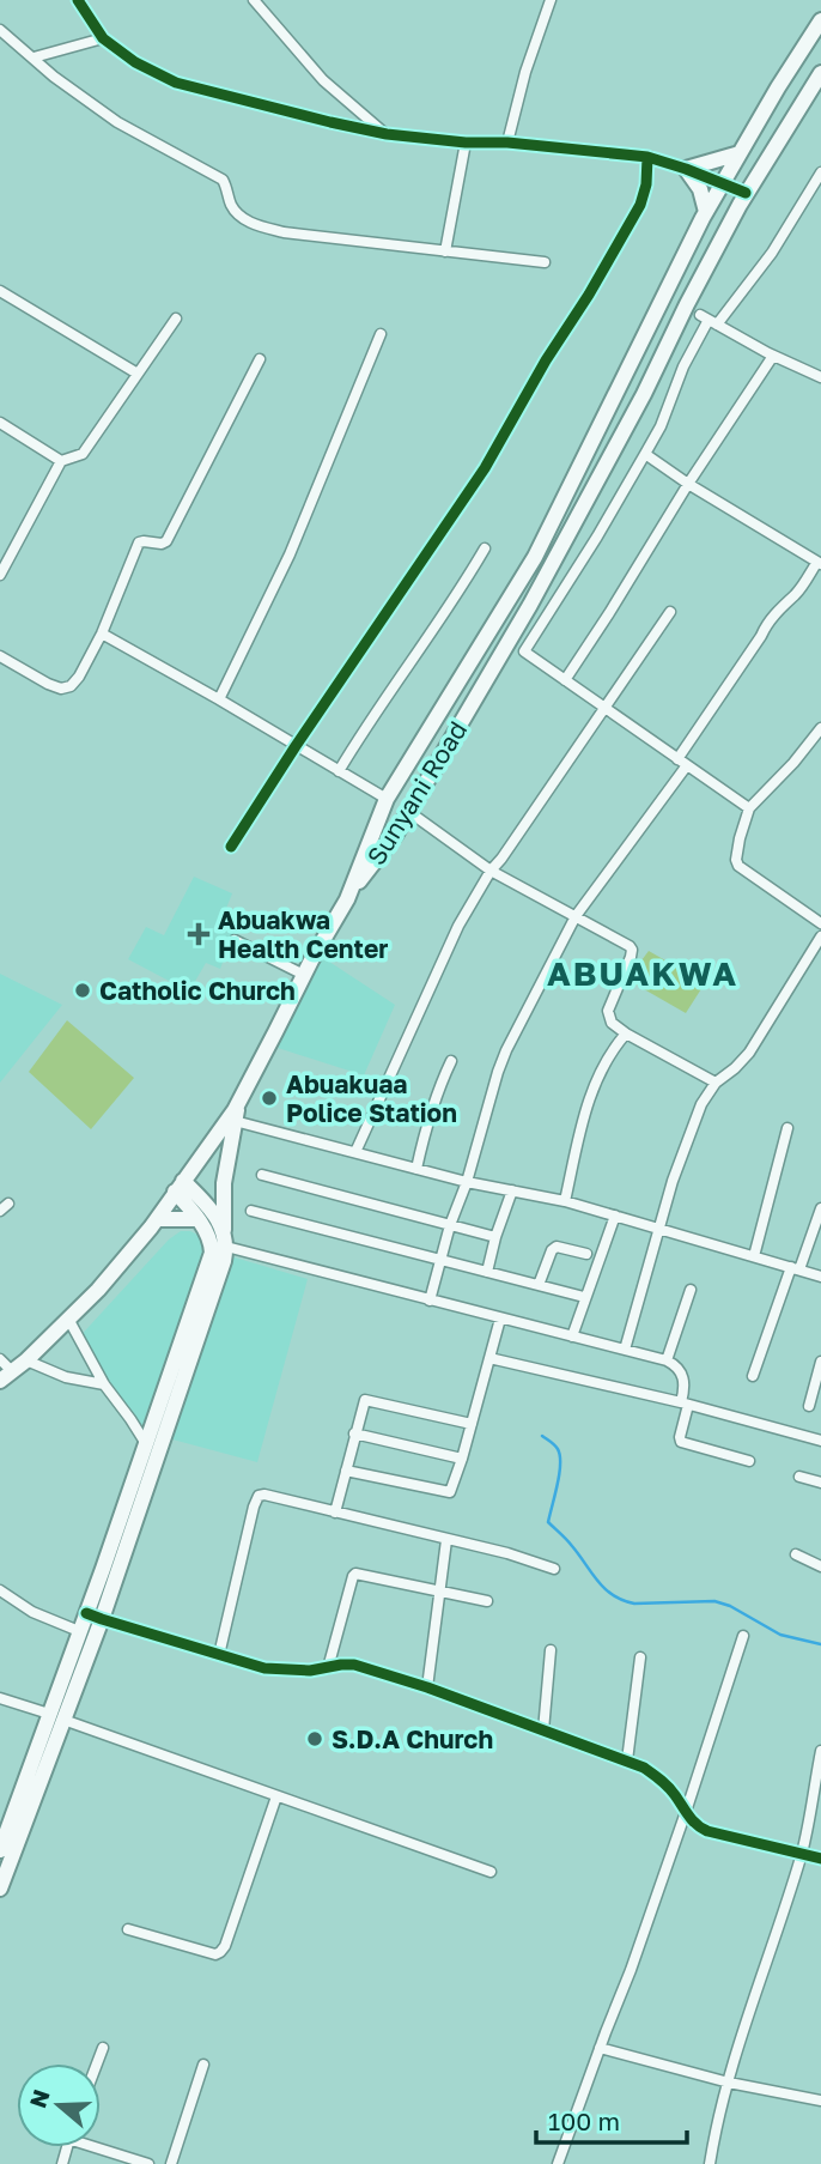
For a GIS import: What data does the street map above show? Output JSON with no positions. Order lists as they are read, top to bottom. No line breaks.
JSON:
{"streets":{"main road":["Sunyani Road"]},"districts":["ABUAKWA"],"places":{"health":["Abuakwa Health Center"],"other":["Catholic Church","Abuakuaa Police Station","S.D.A Church"]},"scale_bar":"100 m","north":"left"}
